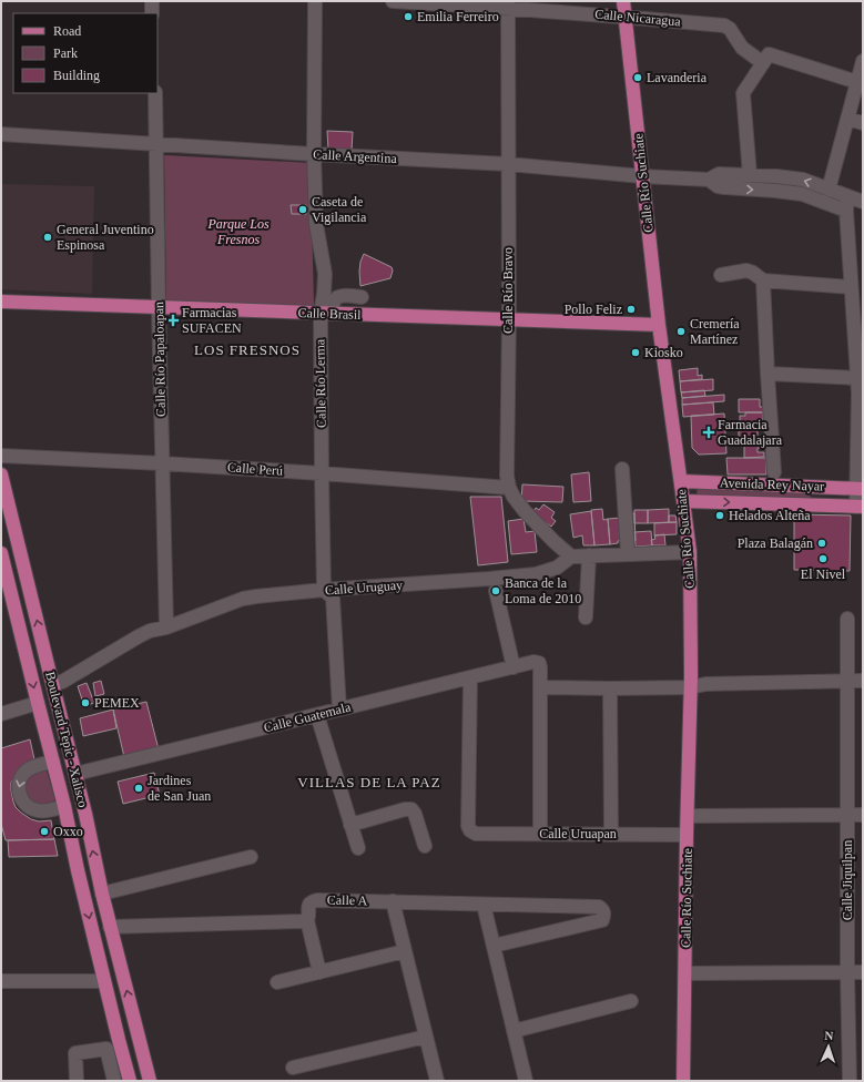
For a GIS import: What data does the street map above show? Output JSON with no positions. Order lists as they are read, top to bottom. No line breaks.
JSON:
{"streets":{"main road":["Calle Río Suchiate","Calle Brasil","Avenida Rey Nayar","Boulevard Tepic - Xalisco"],"street":["Calle Nicaragua","Calle Argentina","Calle Río Bravo","Calle Río Papaloapan","Calle Río Lerma","Calle Perú","Calle Uruguay","Calle Guatemala","Calle Uruapan","Calle Jiquilpan","Calle A"]},"crossings":[["Calle Nicaragua","Calle Río Suchiate"],["Calle Nicaragua","Calle Río Bravo"],["Calle Argentina","Calle Río Suchiate"],["Calle Argentina","Calle Río Bravo"],["Calle Argentina","Calle Río Papaloapan"],["Calle Argentina","Calle Río Lerma"],["Calle Río Suchiate","Calle Brasil"],["Calle Río Suchiate","Avenida Rey Nayar"],["Calle Río Suchiate","Calle Uruapan"],["Calle Río Bravo","Calle Brasil"],["Calle Río Bravo","Calle Perú"],["Calle Río Bravo","Calle Uruguay"],["Calle Brasil","Calle Río Papaloapan"],["Calle Brasil","Calle Río Lerma"],["Calle Río Papaloapan","Calle Perú"],["Calle Río Papaloapan","Calle Uruguay"],["Calle Río Lerma","Calle Perú"],["Calle Río Lerma","Calle Uruguay"],["Calle Río Lerma","Calle Guatemala"],["Calle Uruguay","Boulevard Tepic - Xalisco"],["Calle Guatemala","Boulevard Tepic - Xalisco"],["Calle Guatemala","Calle Uruapan"]],"districts":["LOS FRESNOS","VILLAS DE LA PAZ"],"parks":["Parque Los Fresnos"],"places":{"other":["Emilia Ferreiro","Lavanderia","Caseta de Vigilancia","General Juventino Espinosa","Pollo Feliz","Cremería Martínez","Kiosko","Helados Alteña","Plaza Balagán","El Nivel","Banca de la Loma de 2010","PEMEX","Jardines de San Juan","Oxxo"],"health":["Farmacias SUFACEN","Farmacia Guadalajara"]},"legend":["Road","Park","Building"],"north":"top"}
